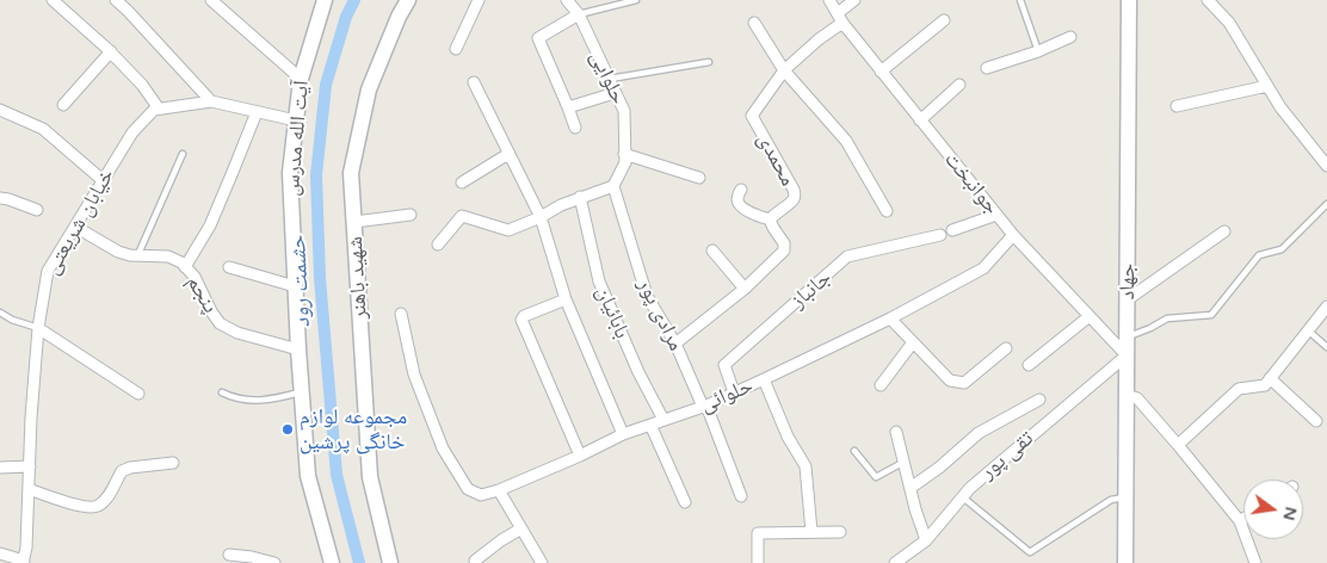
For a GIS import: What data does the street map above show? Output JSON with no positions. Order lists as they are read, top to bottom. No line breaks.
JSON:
{"streets":{"main road":["آیت الله مدرس","شهید باهنر","جهاد"],"street":["حلوایی","محمدی","جوانبخت","خیابان شریعتی","جانباز","پنجم","بابائیان","مرادی پور","حلوائی","تقی پور"]},"crossings":[["حلوایی","مرادی پور"],["آیت الله مدرس","پنجم"],["محمدی","جوانبخت"],["محمدی","مرادی پور"],["جوانبخت","جهاد"],["جوانبخت","حلوائی"],["جوانبخت","تقی پور"],["خیابان شریعتی","پنجم"],["جهاد","تقی پور"],["جانباز","حلوائی"],["بابائیان","حلوائی"],["مرادی پور","حلوائی"]],"water":["حشمت رود"],"places":["مجموعه لوازم خانگی پرشین"],"north":"right"}
